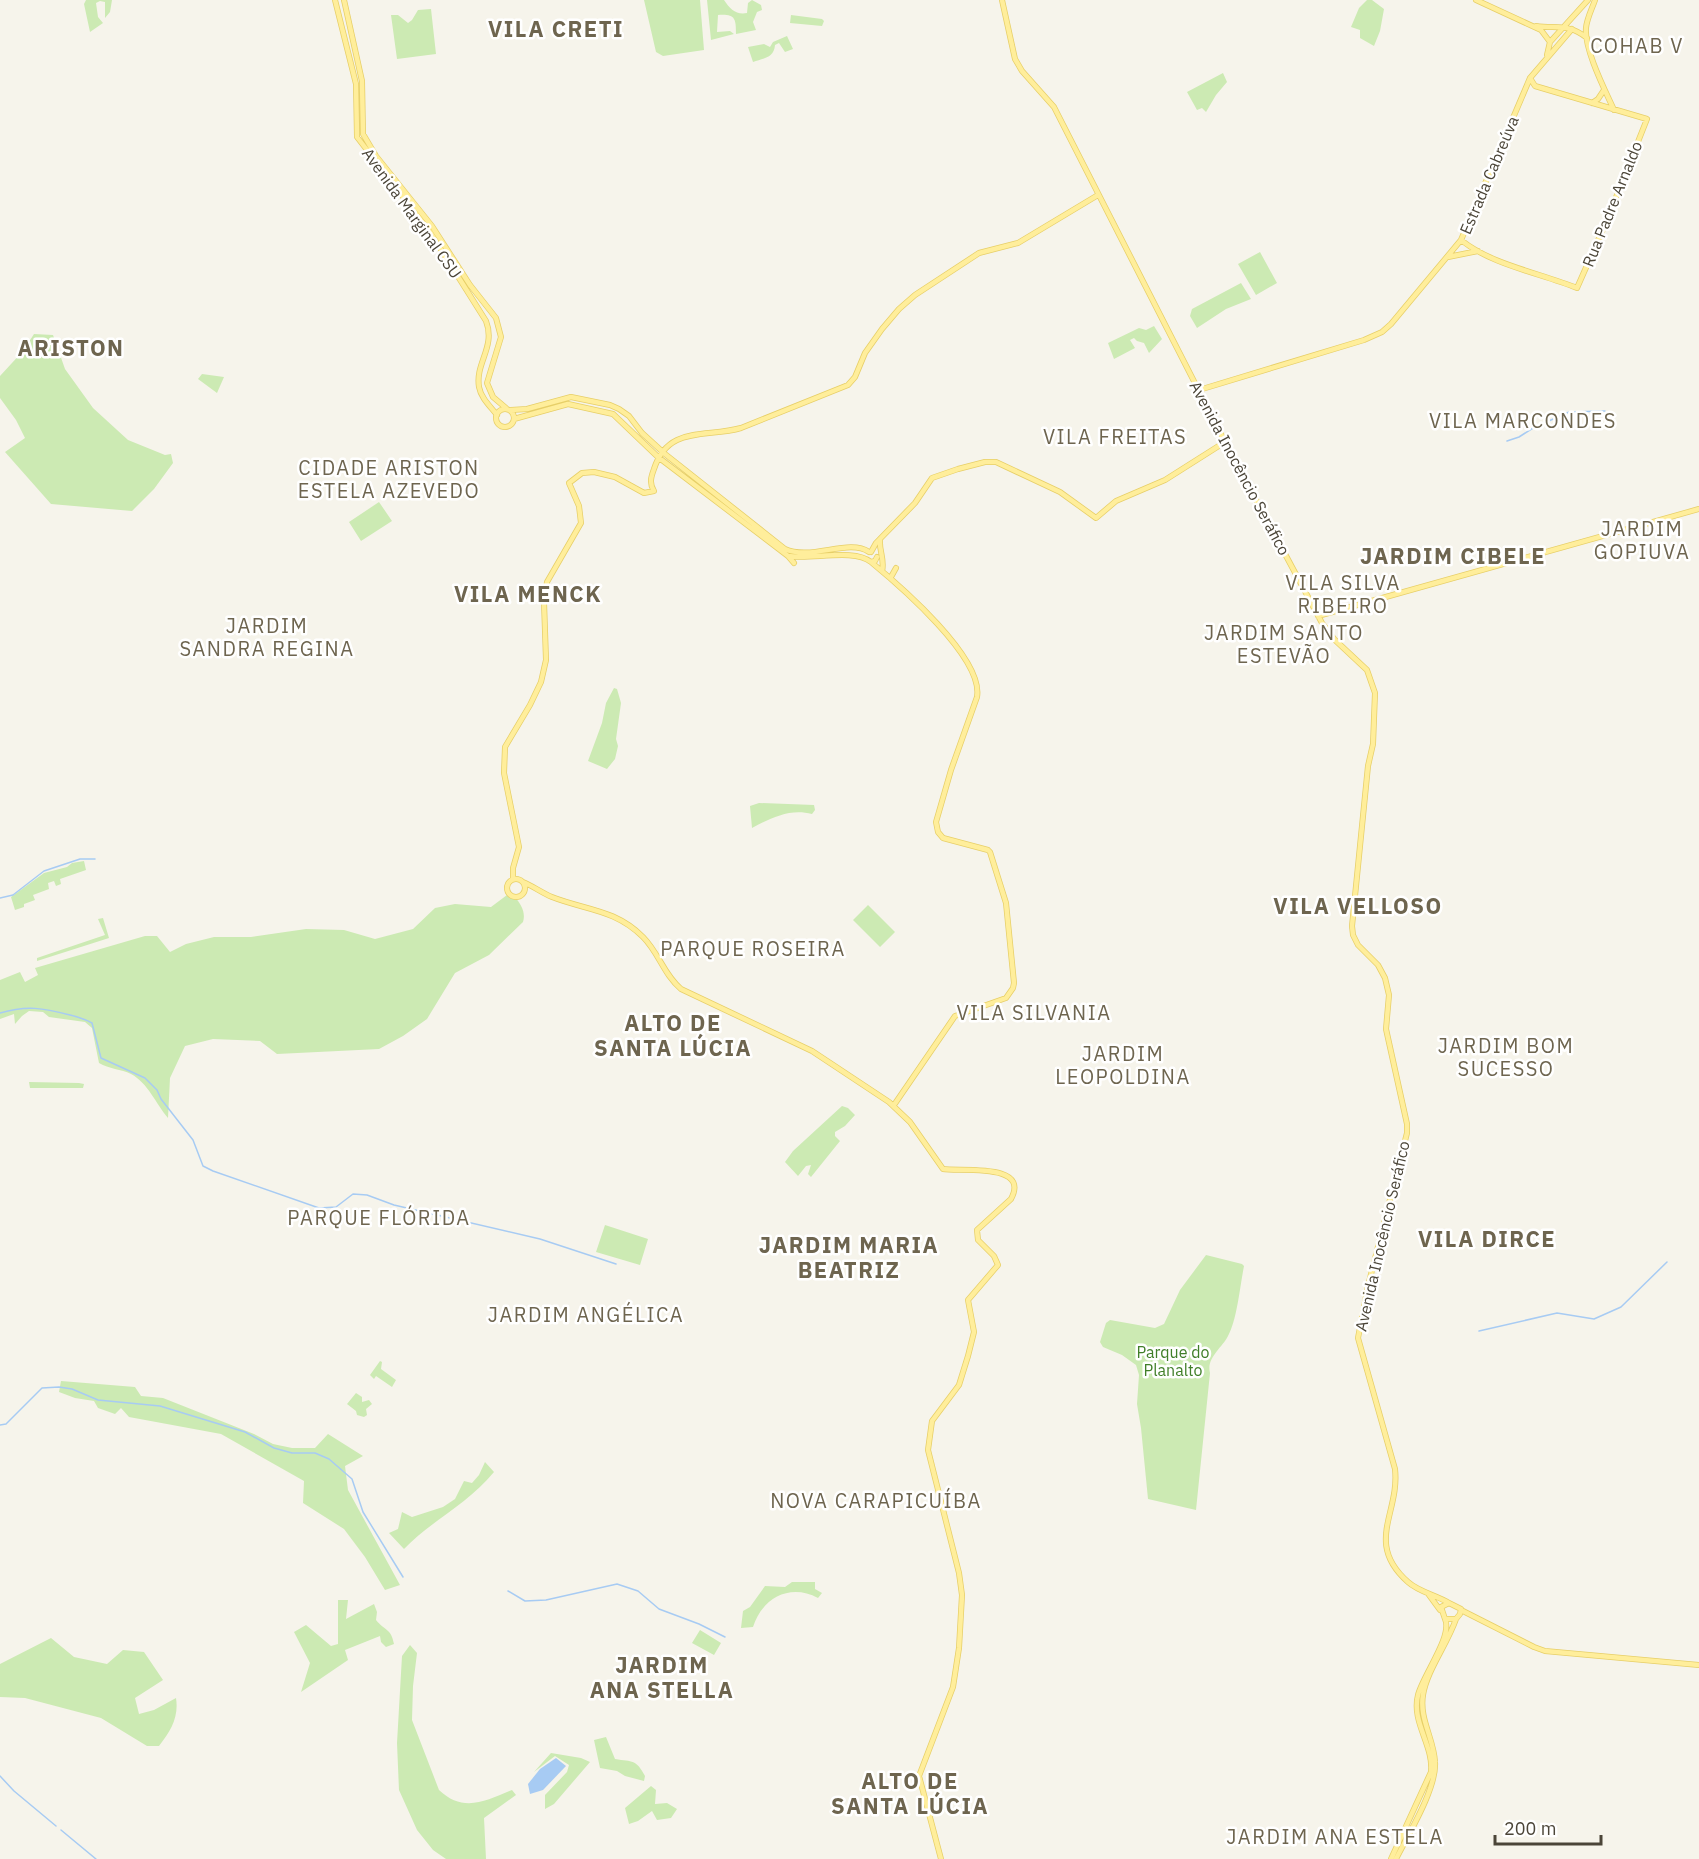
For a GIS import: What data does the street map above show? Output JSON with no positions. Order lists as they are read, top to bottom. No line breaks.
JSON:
{"streets":{"main road":["Estrada Cabreúva","Rua Padre Arnaldo","Avenida Marginal CSU","Avenida Inocêncio Seráfico"]},"crossings":[["Estrada Cabreúva","Avenida Inocêncio Seráfico"]],"districts":["VILA CRETI","COHAB V","ARISTON","VILA MARCONDES","VILA FREITAS","CIDADE ARISTON ESTELA AZEVEDO","JARDIM GOPIUVA","JARDIM CIBELE","VILA SILVA RIBEIRO","VILA MENCK","JARDIM SANDRA REGINA","JARDIM SANTO ESTEVÃO","VILA VELLOSO","PARQUE ROSEIRA","VILA SILVANIA","ALTO DE SANTA LÚCIA","JARDIM BOM SUCESSO","JARDIM LEOPOLDINA","PARQUE FLÓRIDA","VILA DIRCE","JARDIM MARIA BEATRIZ","JARDIM ANGÉLICA","NOVA CARAPICUÍBA","JARDIM ANA STELLA","ALTO DE SANTA LÚCIA","JARDIM ANA ESTELA"],"parks":["Parque do Planalto"],"scale_bar":"200 m"}
